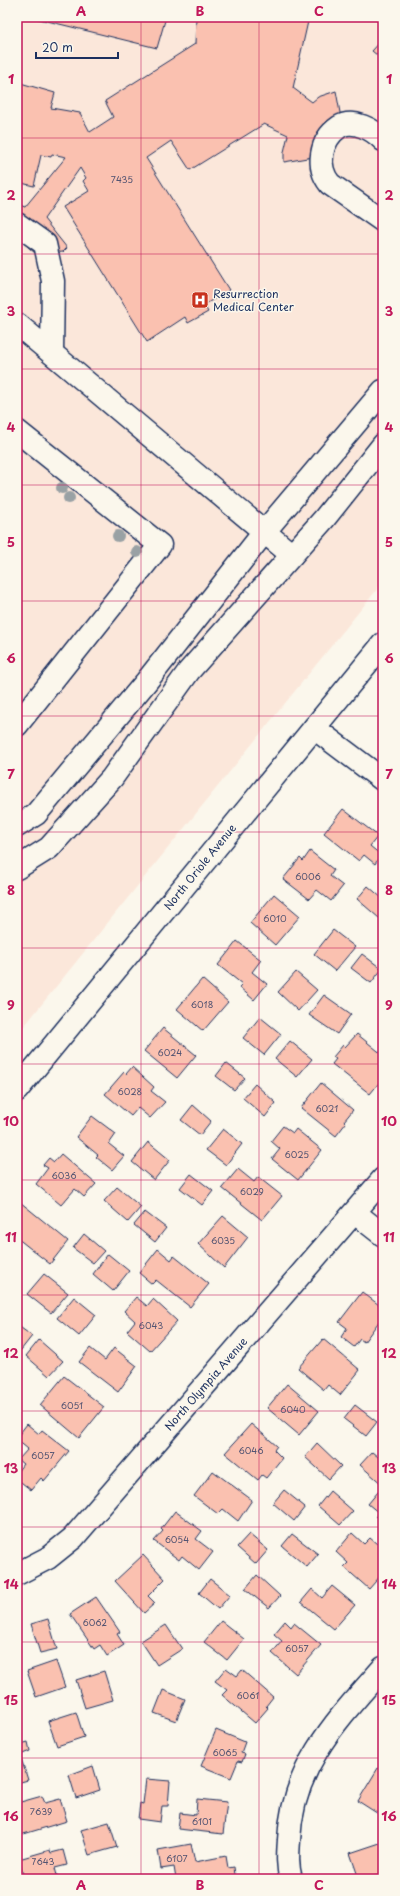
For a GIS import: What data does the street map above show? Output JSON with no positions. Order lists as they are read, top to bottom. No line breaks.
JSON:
{"streets":{"street":["North Oriole Avenue","North Olympia Avenue"]},"places":{"hospital":["Resurrection Medical Center"]},"house_numbers":["7435","6006","6010","6018","6024","6028","6021","6025","6036","6029","6035","6043","6051","6040","6046","6057","6054","6062","6057","6061","6065","7639","6101","6107","7643"],"scale_bar":"20 m","grid":{"columns":["A","B","C"],"rows":["1","2","3","4","5","6","7","8","9","10","11","12","13","14","15","16"]}}
